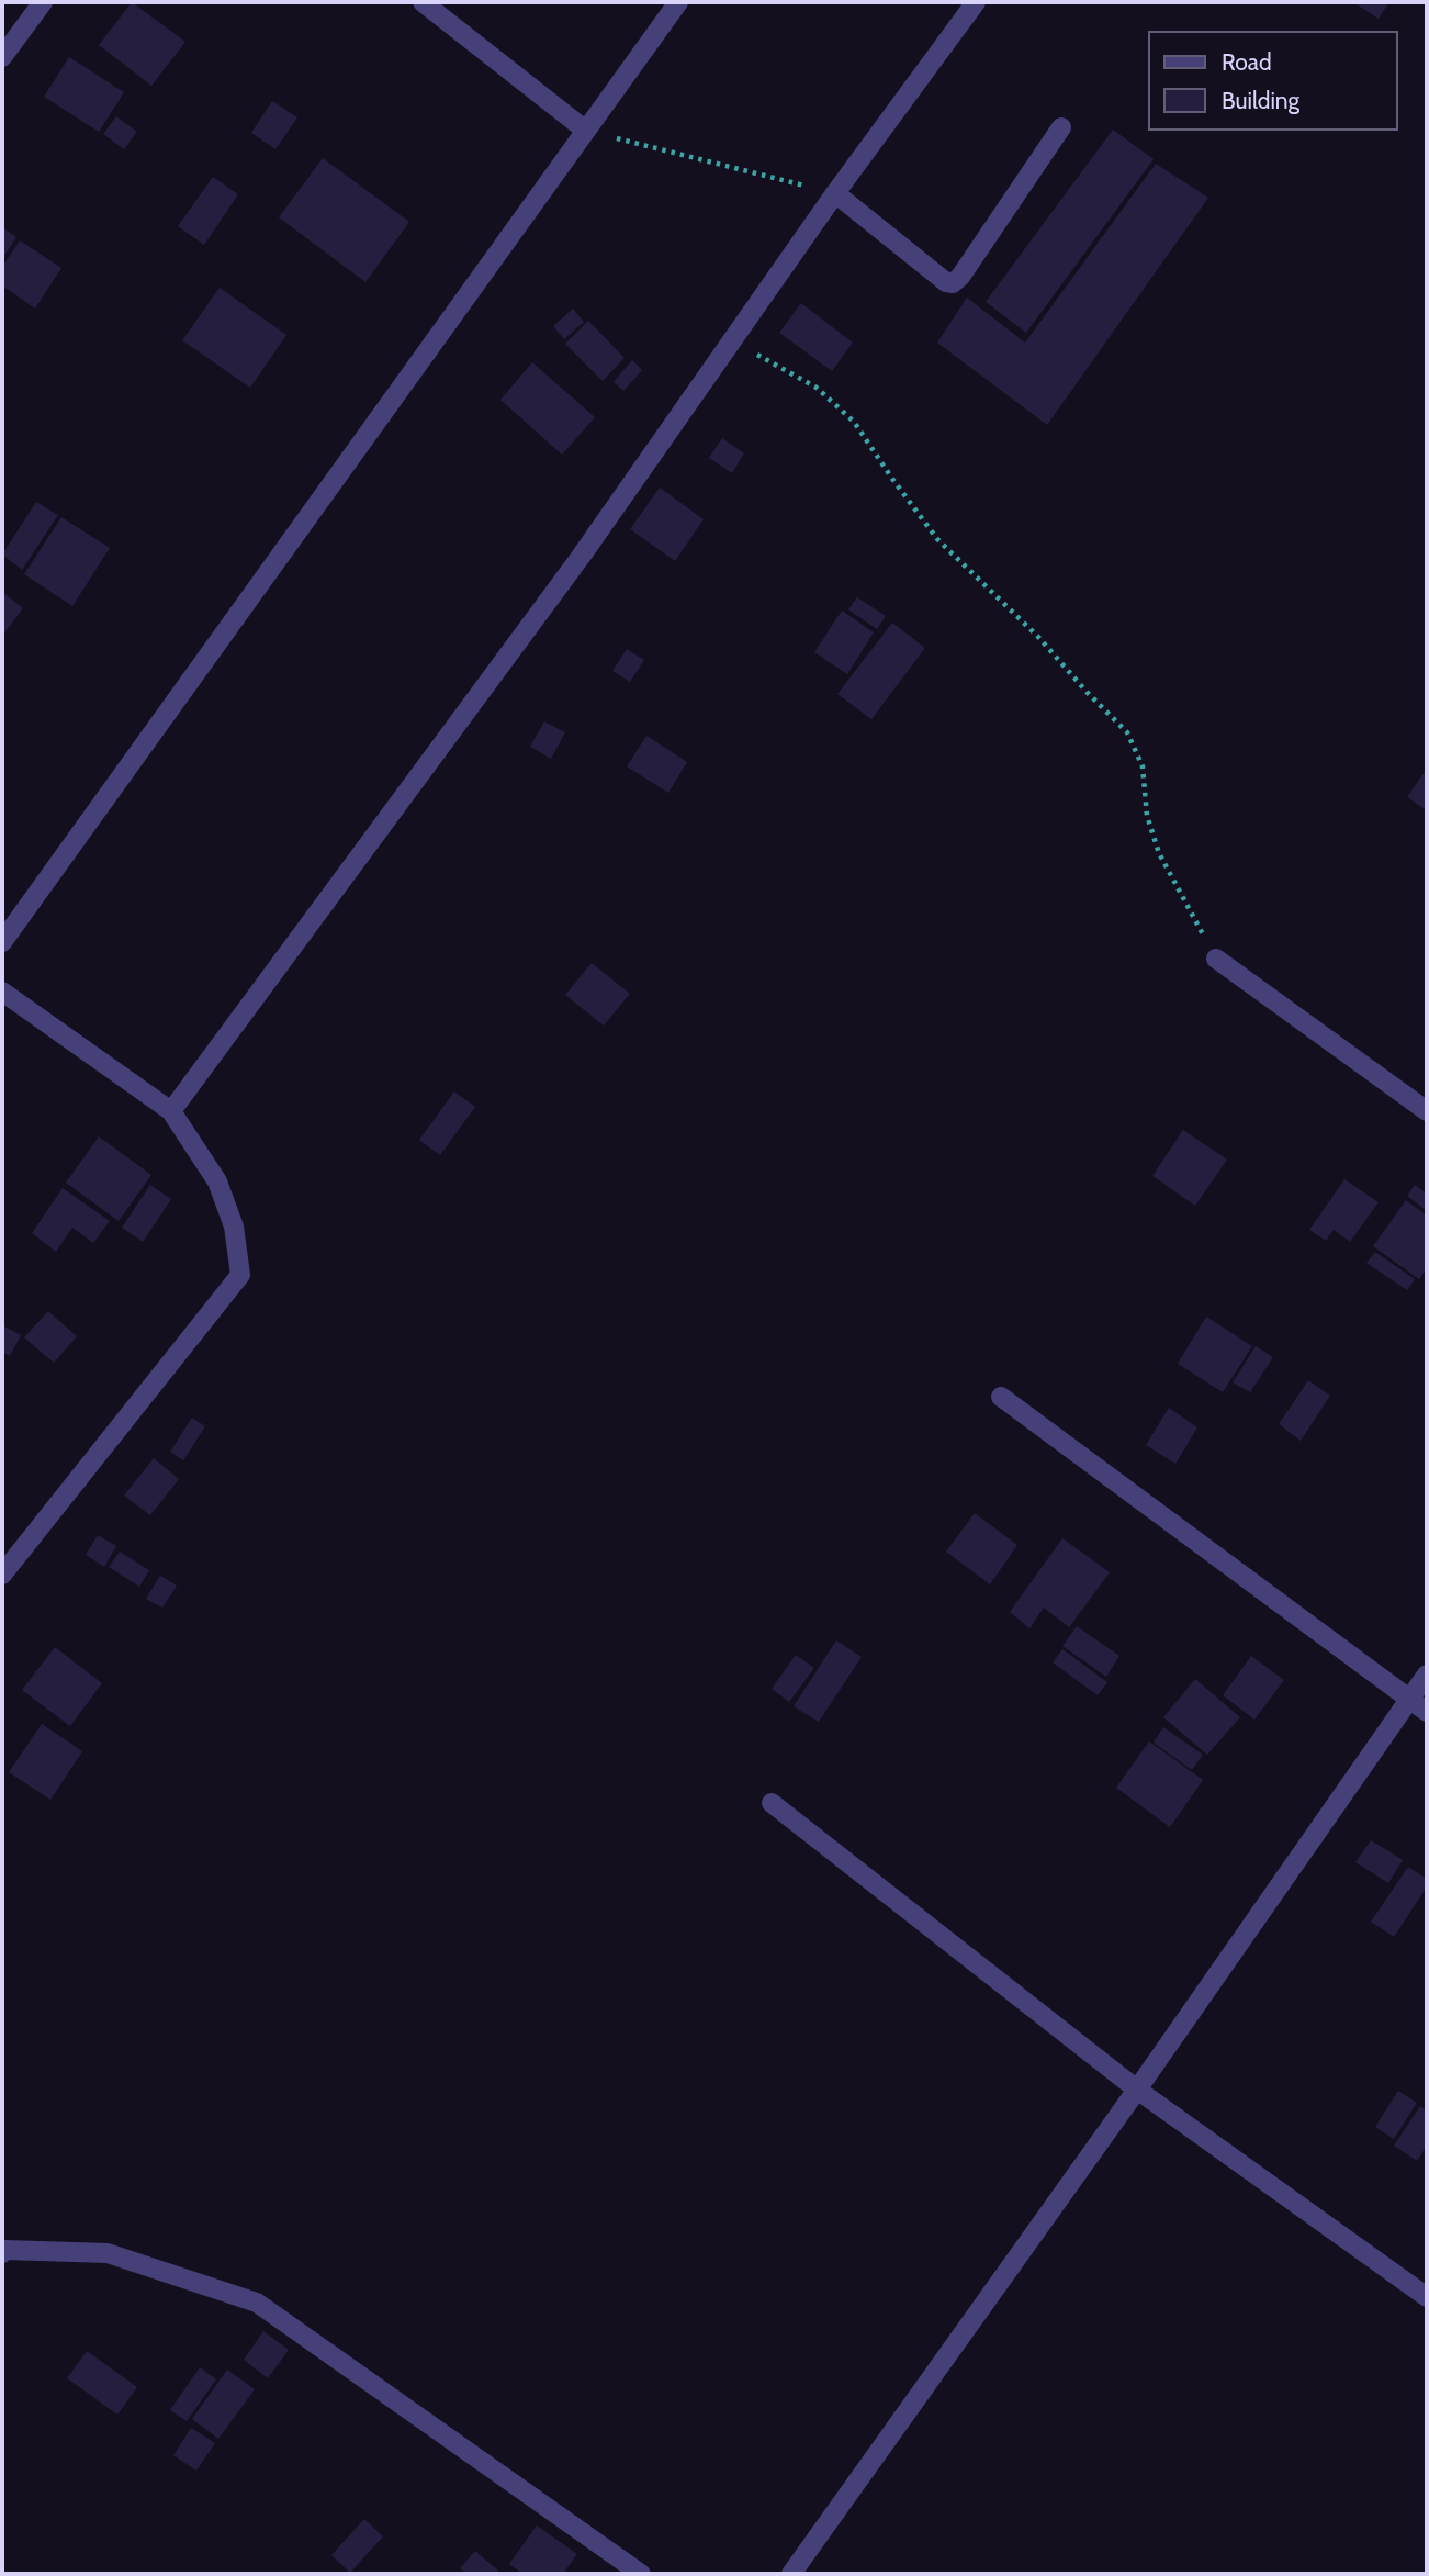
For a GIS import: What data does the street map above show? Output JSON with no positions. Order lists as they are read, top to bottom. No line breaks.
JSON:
{"legend":["Road","Building"]}
